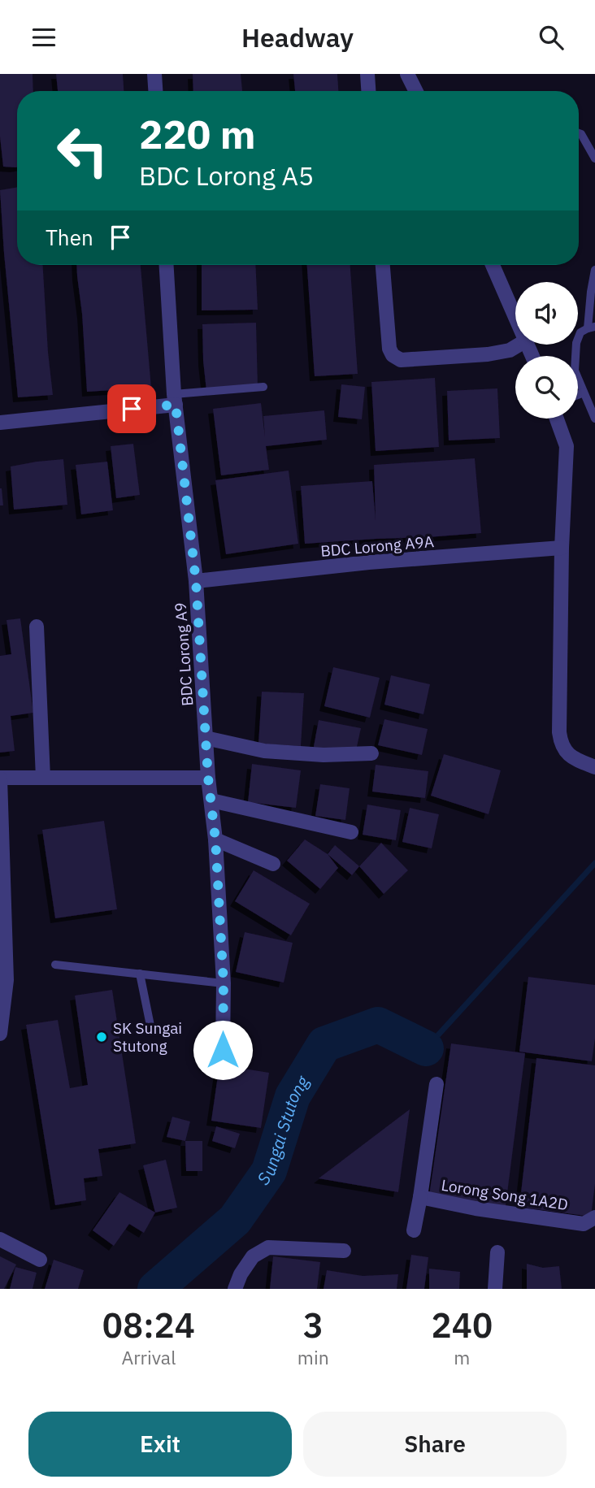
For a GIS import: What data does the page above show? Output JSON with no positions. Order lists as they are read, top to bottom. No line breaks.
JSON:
{"streets":{"street":["BDC Lorong A9A","BDC Lorong A9","Lorong Song 1A2D"]},"crossings":[["BDC Lorong A9A","BDC Lorong A9"]],"water":["Sungai Stutong"],"places":["SK Sungai Stutong"],"page":{"header":"Headway","turn":["220 m","BDC Lorong A5"],"then":"Then","eta":["08:24","Arrival","3","min","240","m"],"buttons":["Exit","Share"]}}
